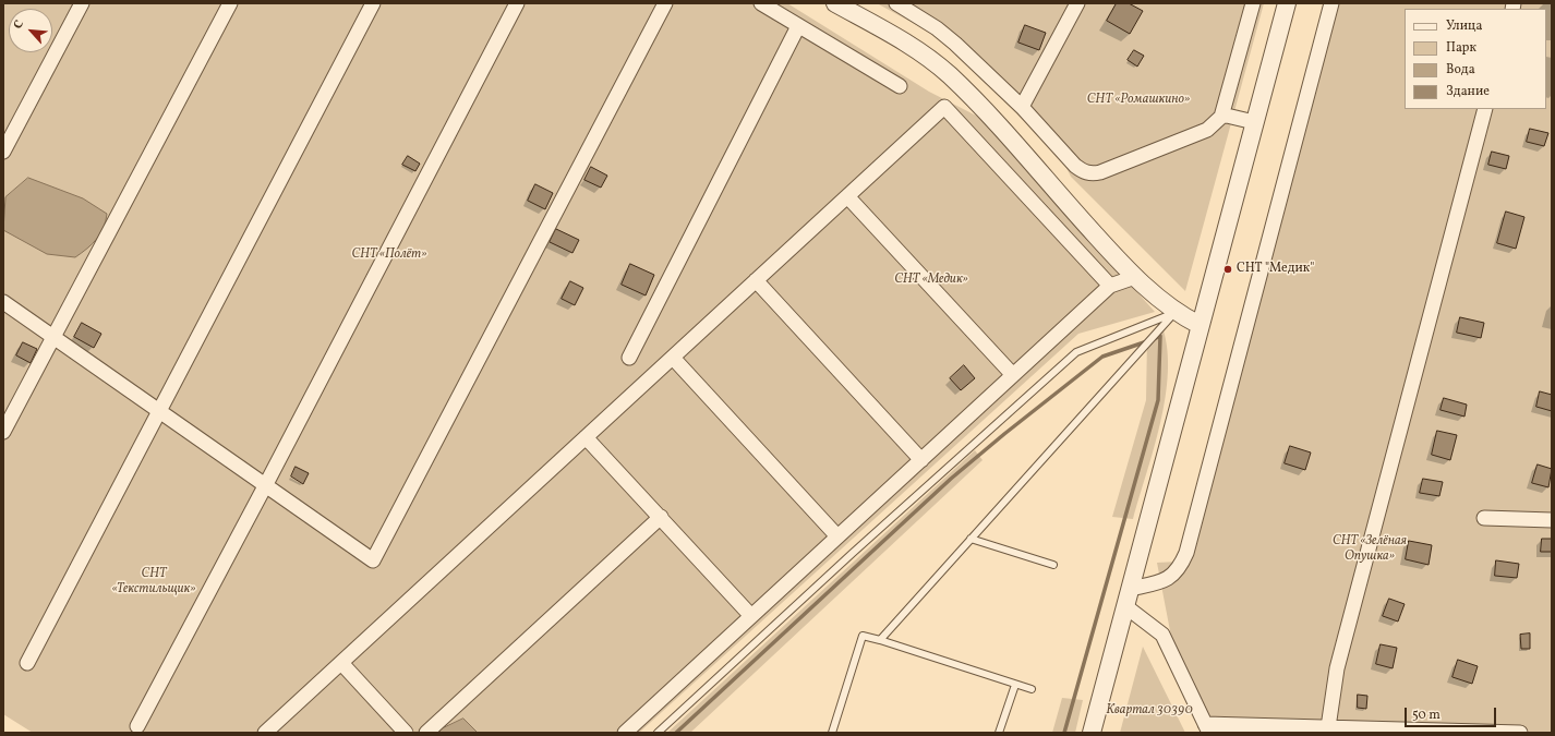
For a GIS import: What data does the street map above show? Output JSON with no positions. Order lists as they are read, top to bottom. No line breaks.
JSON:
{"parks":["СНТ «Ромашкино»","СНТ «Полёт»","СНТ «Медик»","СНТ «Зелёная Опушка»","СНТ «Текстильщик»","Квартал 30390"],"places":["СНТ \"Медик\""],"legend":["Улица","Парк","Вода","Здание"],"scale_bar":"50 m","north":"top left"}
